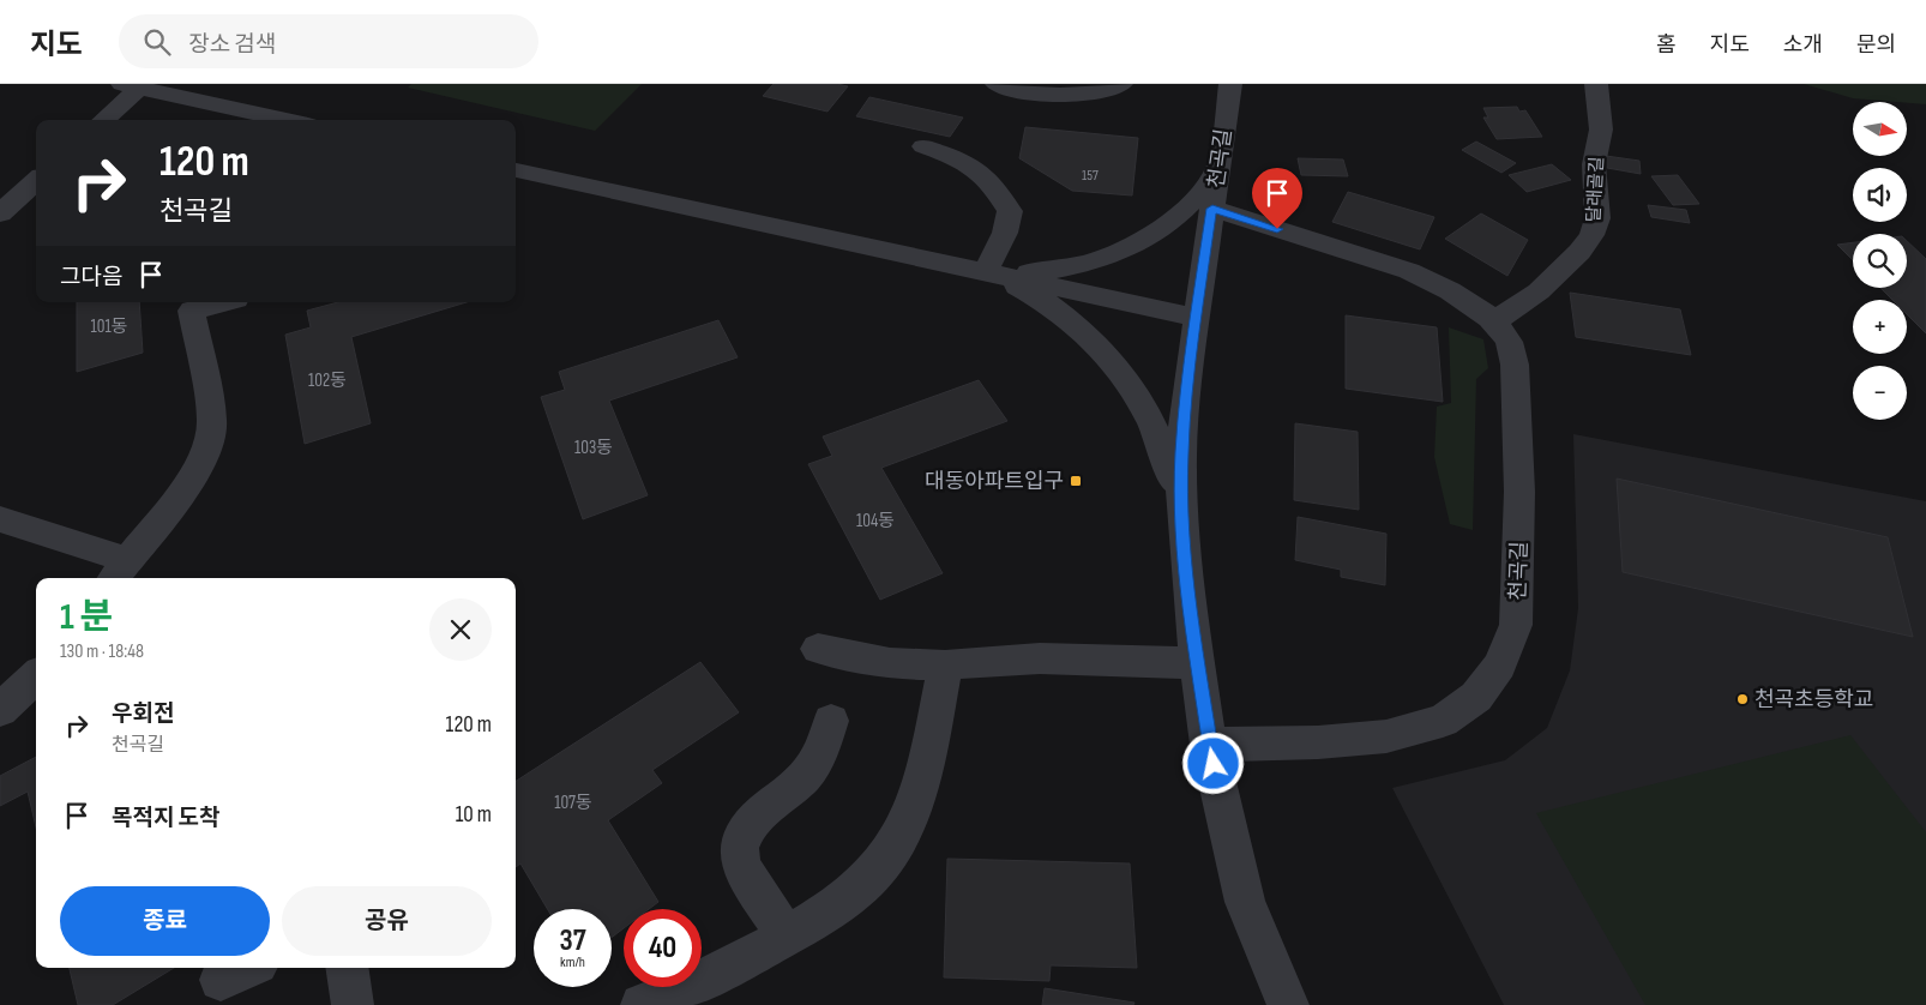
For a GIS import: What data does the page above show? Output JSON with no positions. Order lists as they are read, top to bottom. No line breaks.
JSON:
{"streets":{"street":["천곡길","달래골길"]},"crossings":[["천곡길","달래골길"]],"places":{"transit":["대동아파트입구"],"other":["천곡초등학교"]},"house_numbers":["157","101동","102동","103동","104동","107동"],"north":"right","page":{"header":"지도","search":"장소 검색","nav":["홈","지도","소개","문의"],"map_buttons":["+","−"],"turn":["120 m","천곡길"],"then":"그다음","heading":["1 분","130 m · 18:48"],"list":[{"name":"우회전","note":"천곡길","value":"120 m"},{"name":"목적지 도착","value":"10 m"}],"buttons":["종료","공유"],"speed":"37 km/h","limit":"40"}}
